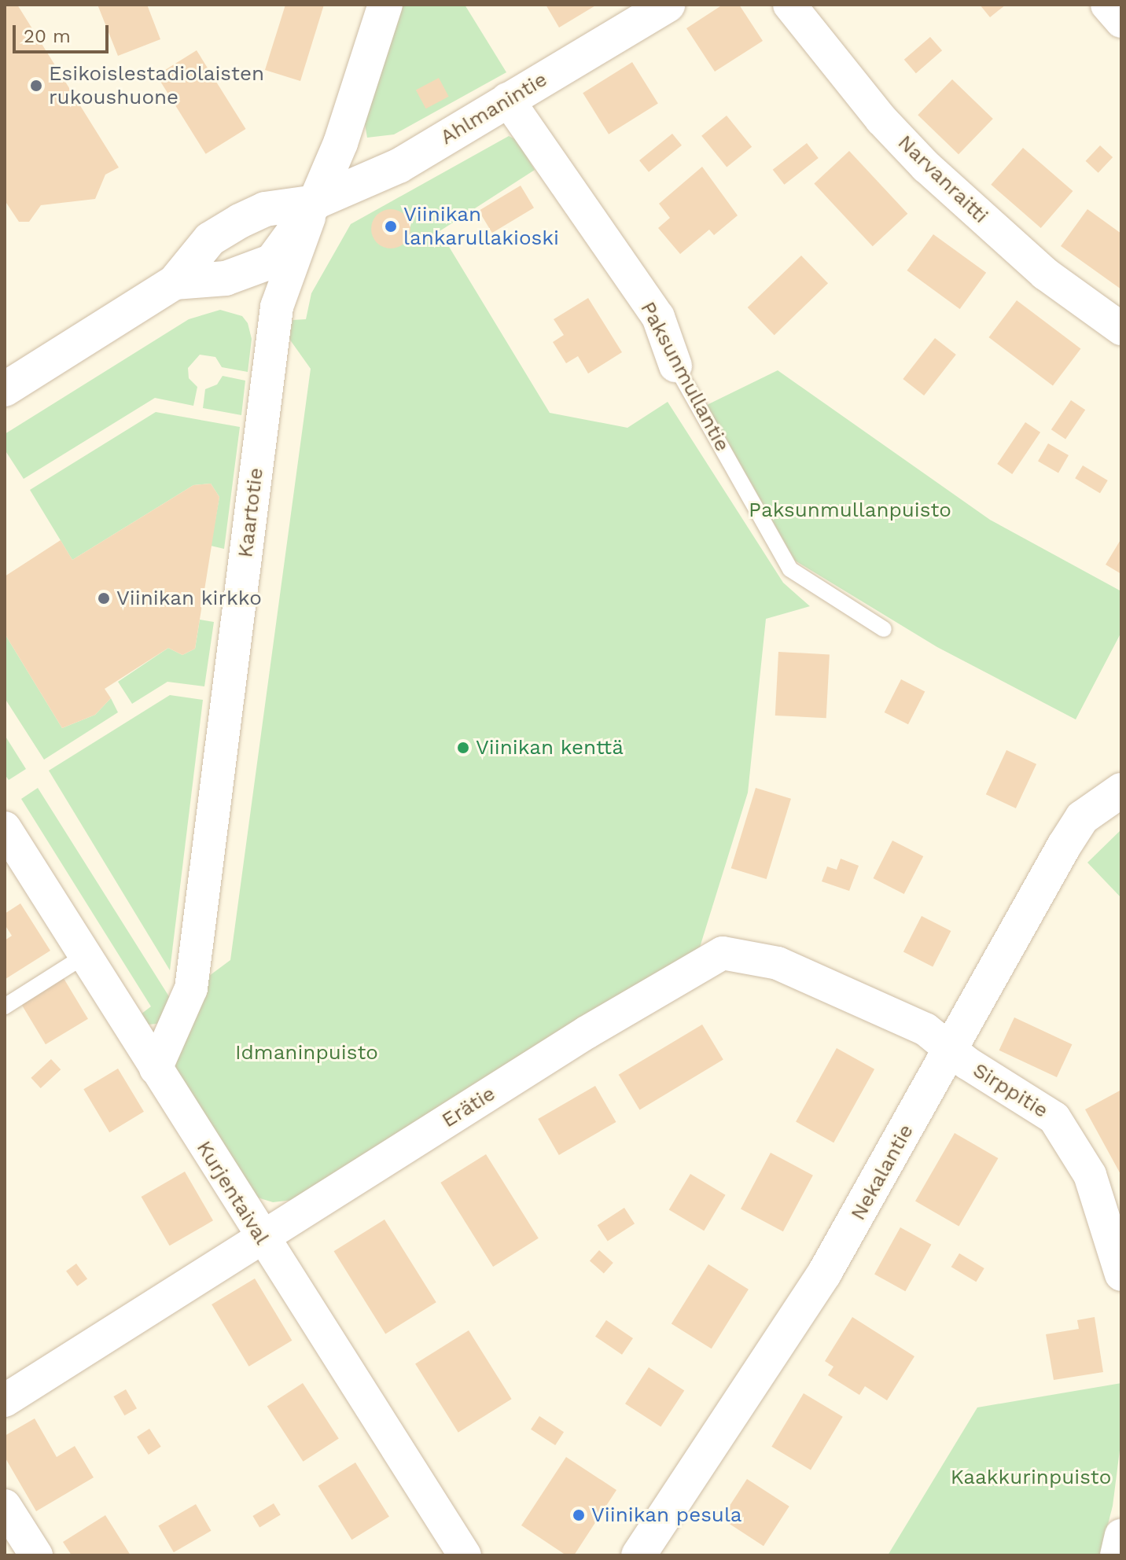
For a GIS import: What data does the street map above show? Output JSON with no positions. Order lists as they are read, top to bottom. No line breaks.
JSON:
{"streets":{"street":["Ahlmanintie","Narvanraitti","Paksunmullantie","Kaartotie","Sirppitie","Erätie","Nekalantie","Kurjentaival"]},"crossings":[["Ahlmanintie","Paksunmullantie"],["Ahlmanintie","Kaartotie"],["Kaartotie","Kurjentaival"],["Sirppitie","Erätie"],["Sirppitie","Nekalantie"],["Erätie","Nekalantie"],["Erätie","Kurjentaival"]],"parks":["Paksunmullanpuisto","Idmaninpuisto","Kaakkurinpuisto"],"places":["Esikoislestadiolaisten rukoushuone","Viinikan lankarullakioski","Viinikan kirkko","Viinikan kenttä","Viinikan pesula"],"scale_bar":"20 m"}
